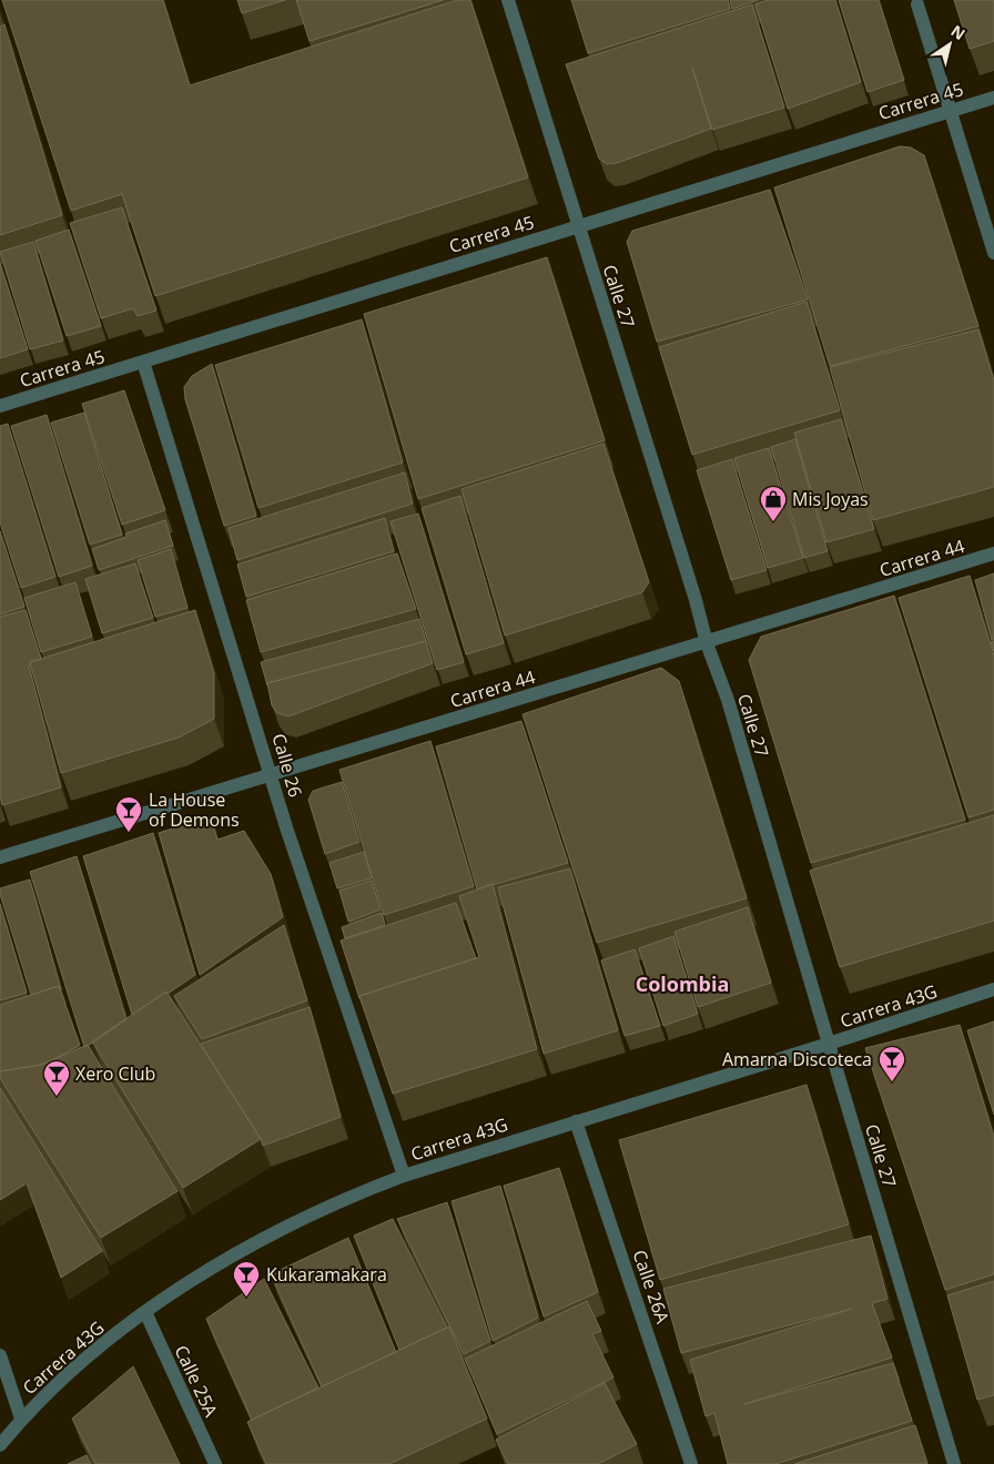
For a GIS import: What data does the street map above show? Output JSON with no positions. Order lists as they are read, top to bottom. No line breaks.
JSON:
{"streets":{"street":["Carrera 45","Calle 27","Carrera 44","Calle 26","Carrera 43G","Calle 26A","Calle 25A"]},"crossings":[["Carrera 45","Calle 27"],["Carrera 45","Calle 26"],["Calle 27","Carrera 44"],["Calle 27","Carrera 43G"],["Carrera 44","Calle 26"],["Calle 26","Carrera 43G"],["Carrera 43G","Calle 26A"],["Carrera 43G","Calle 25A"]],"districts":["Colombia"],"places":{"shop":["Mis Joyas"],"bar":["La House of Demons","Amarna Discoteca","Xero Club","Kukaramakara"]},"north":"top right"}
